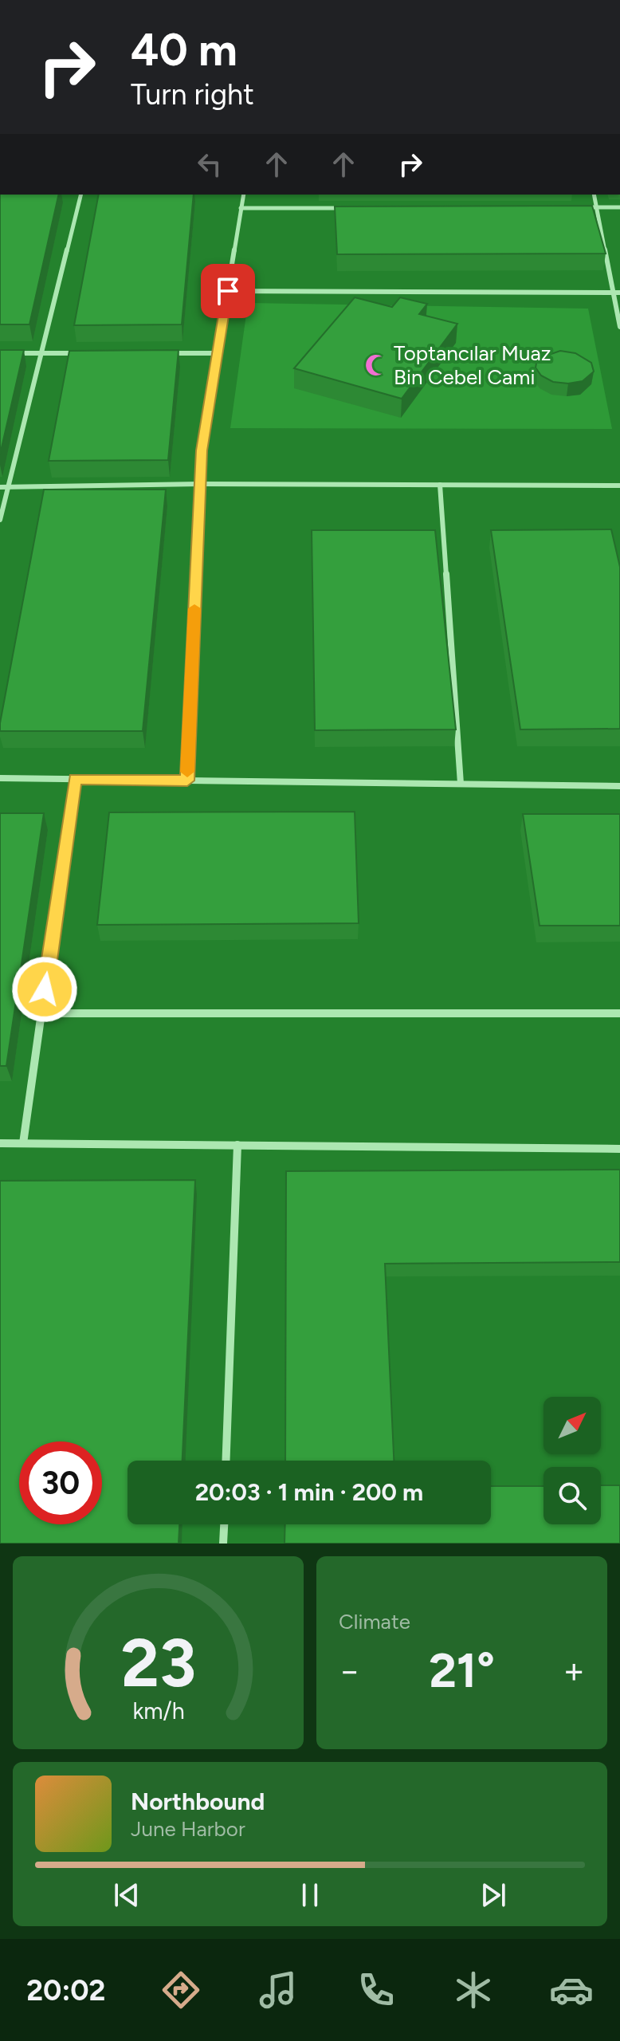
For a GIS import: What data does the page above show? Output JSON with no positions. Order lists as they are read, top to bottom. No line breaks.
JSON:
{"places":{"mosque":["Toptancılar Muaz Bin Cebel Cami"]},"north":"top right","page":{"turn":["40 m","Turn right"],"limit":"30","trip":"20:03 · 1 min · 200 m","tile":"Climate","heat":["−","21°","+"],"song":["Northbound","June Harbor"],"tabs":"20:02","gauge":["23","km/h"]}}
